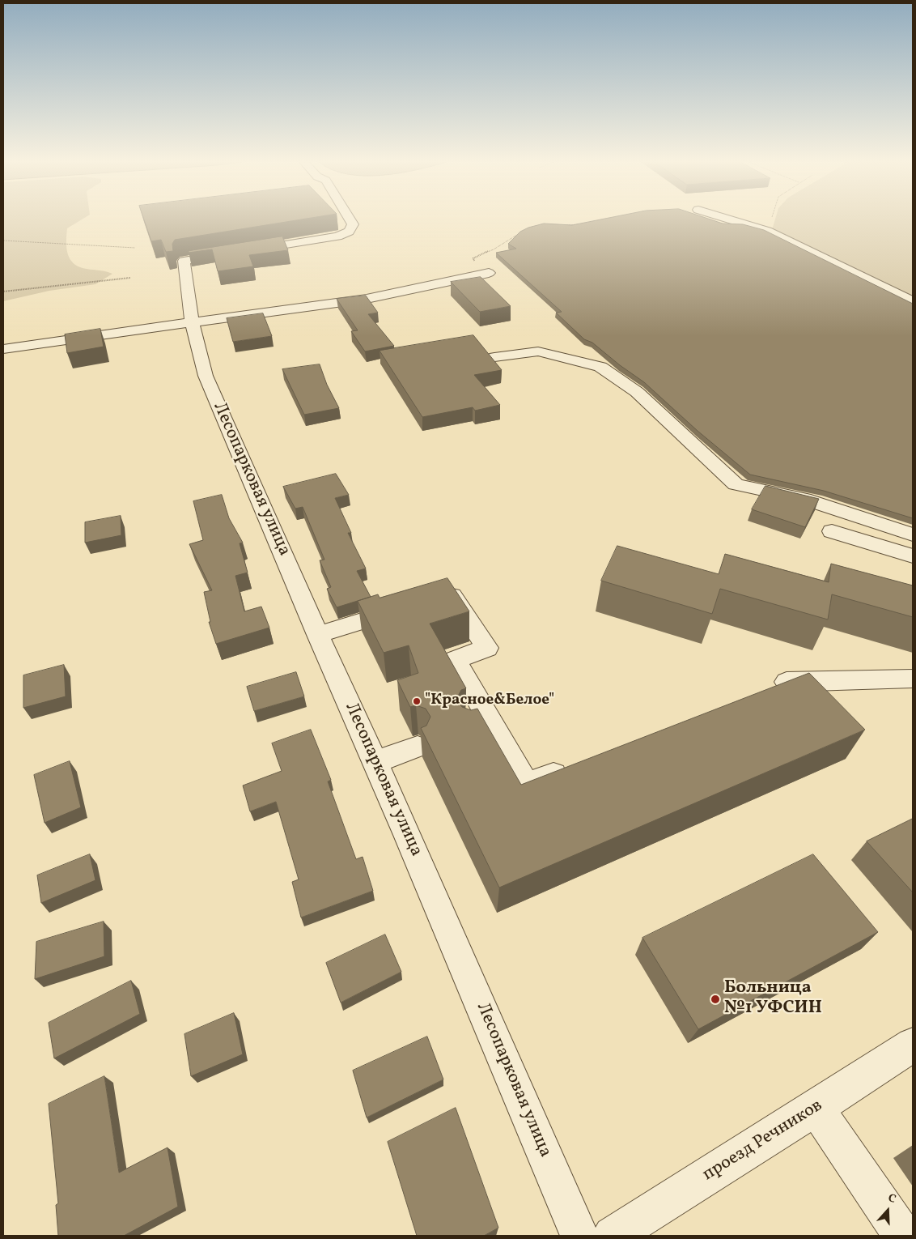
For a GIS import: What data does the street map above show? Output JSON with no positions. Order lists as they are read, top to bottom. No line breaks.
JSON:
{"streets":{"street":["Лесопарковая улица","проезд Речников"]},"places":["\"Красное&Белое\"","Больница №1 УФСИН"],"north":"top"}
